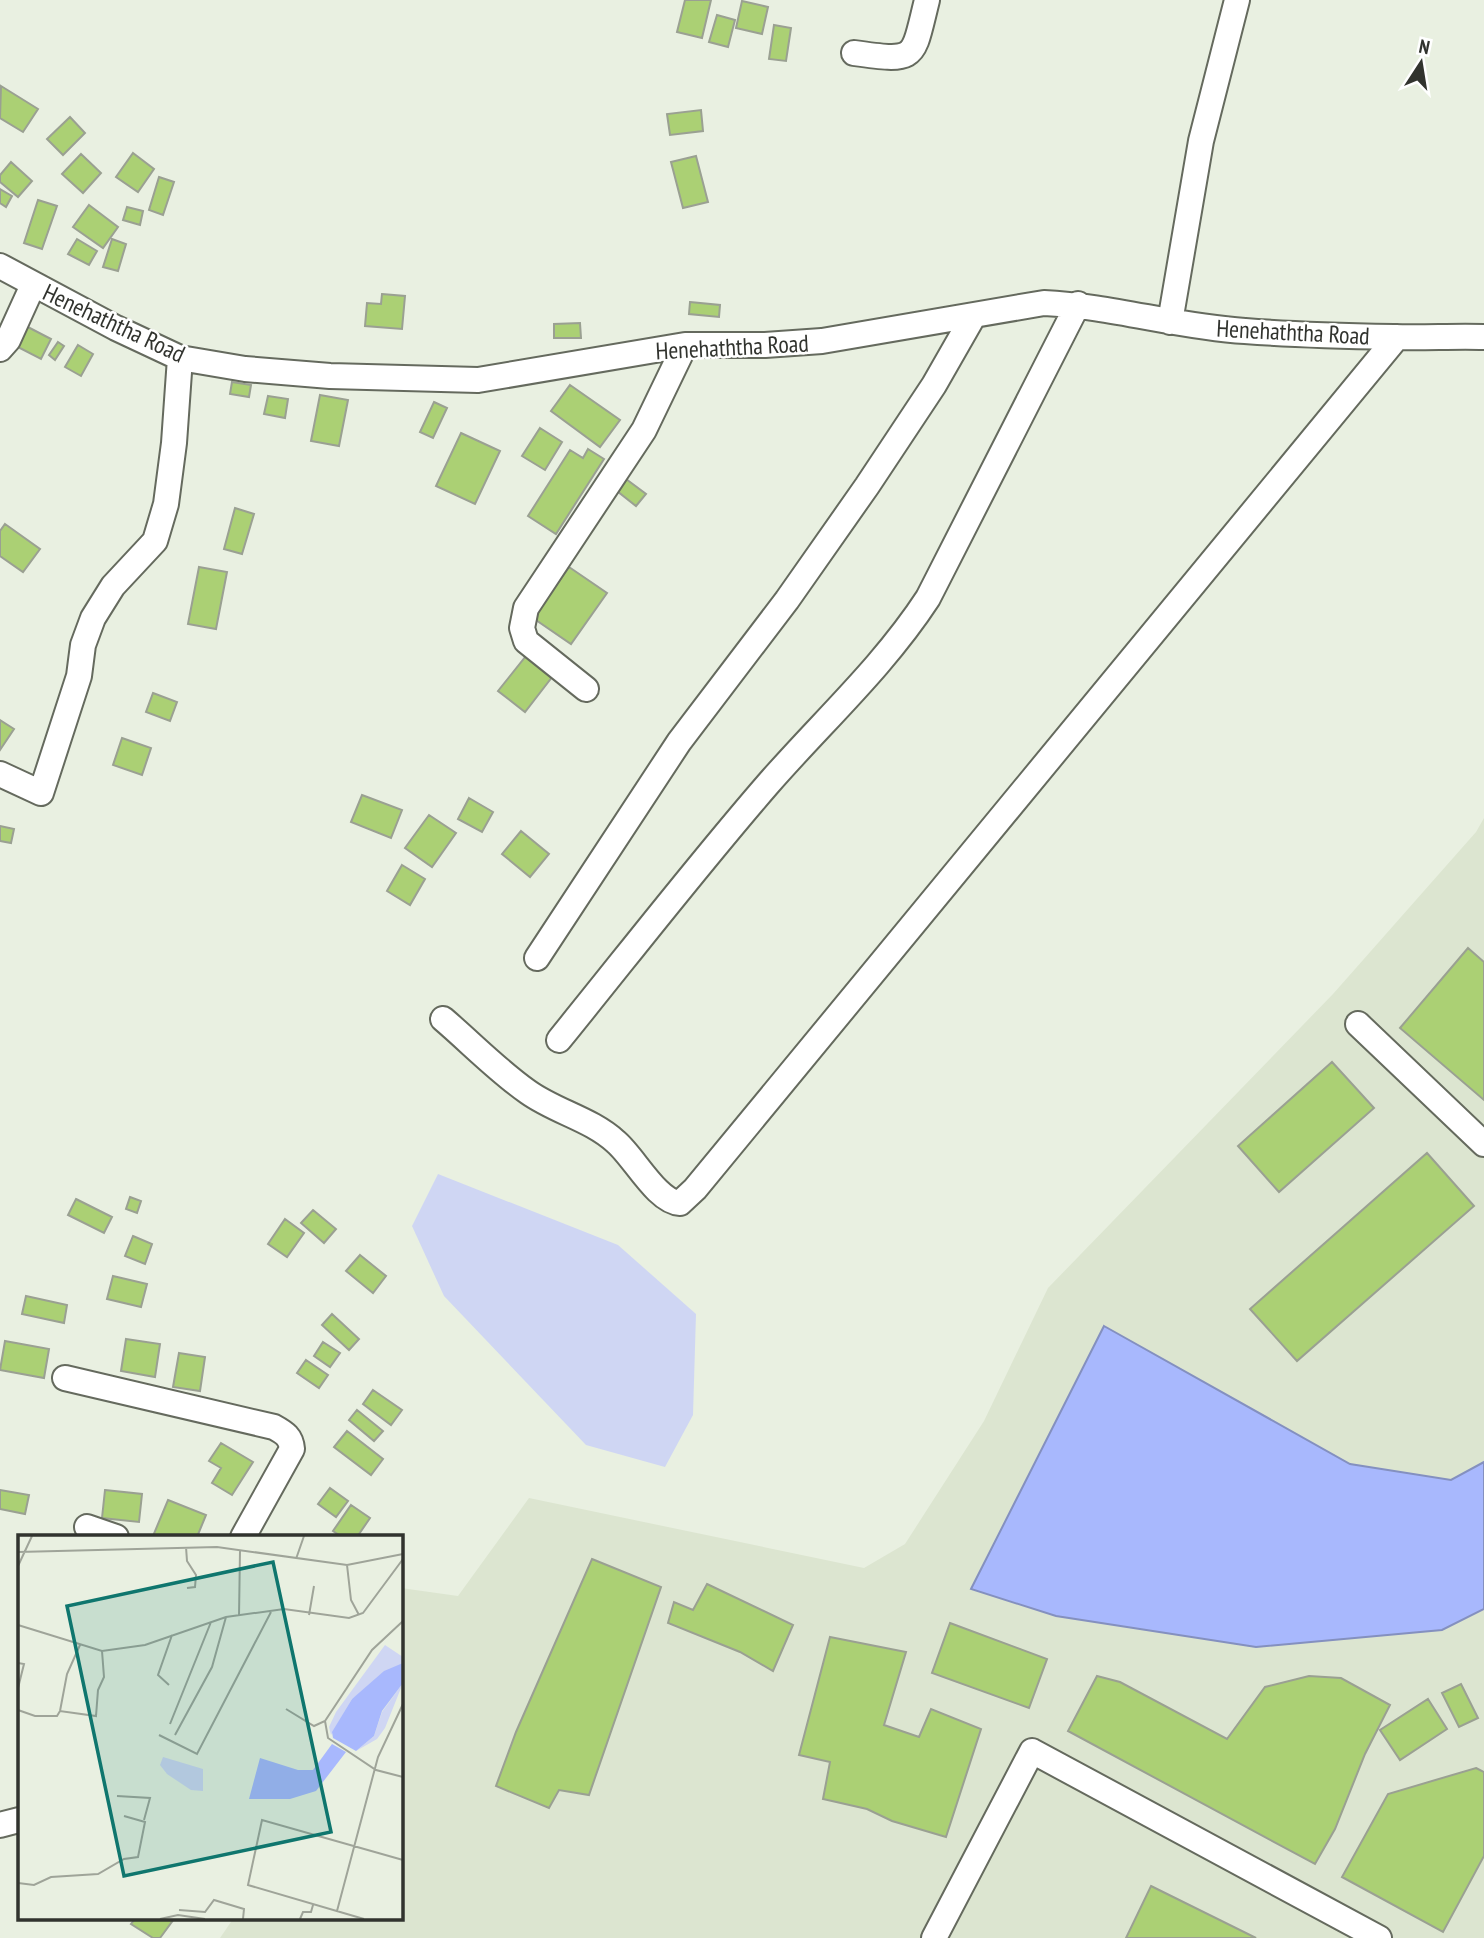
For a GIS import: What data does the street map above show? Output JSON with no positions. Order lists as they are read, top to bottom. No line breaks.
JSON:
{"streets":{"street":["Henehaththa Road"]},"north":"top"}
